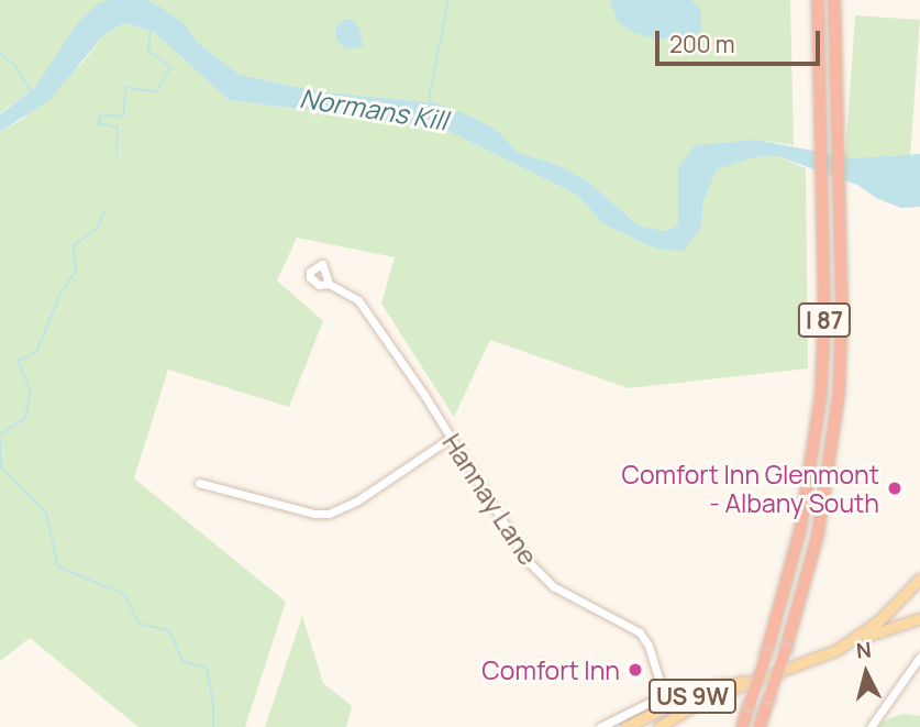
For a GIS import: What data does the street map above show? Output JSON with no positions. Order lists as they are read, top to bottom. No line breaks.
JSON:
{"streets":{"highway":["I 87"],"main road":["US 9W"],"street":["Hannay Lane"]},"water":["Normans Kill"],"places":["Comfort Inn Glenmont - Albany South","Comfort Inn"],"scale_bar":"200 m","north":"top"}
